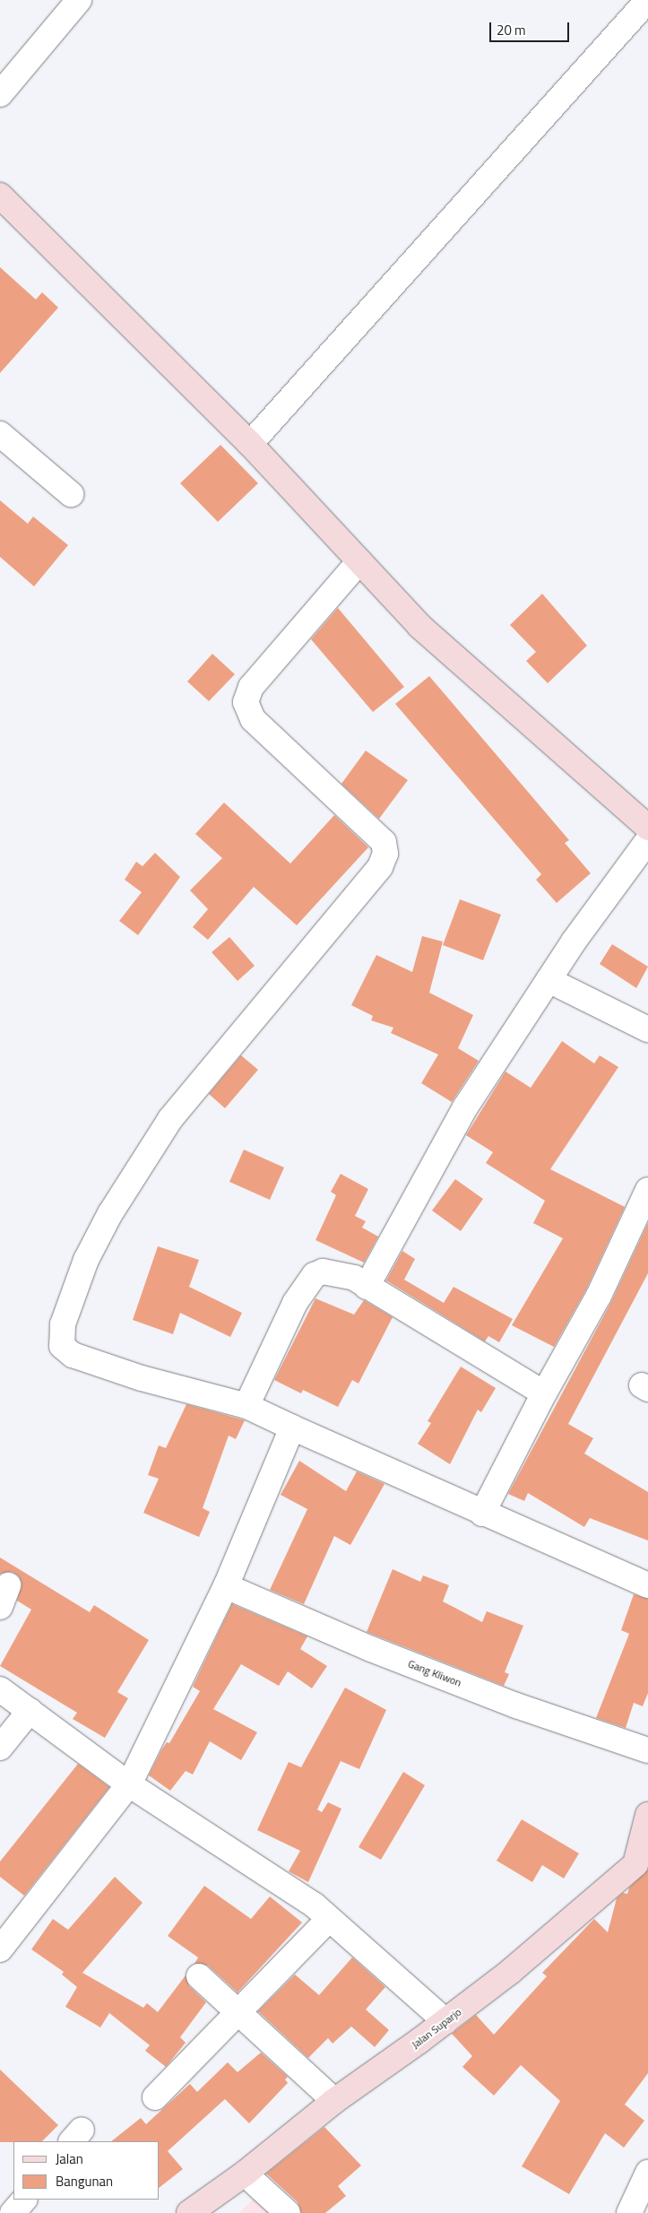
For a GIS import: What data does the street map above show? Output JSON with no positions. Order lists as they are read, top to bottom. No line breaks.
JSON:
{"streets":{"main road":["Jalan Suparjo"],"street":["Gang Kliwon"]},"legend":["Jalan","Bangunan"],"scale_bar":"20 m"}
